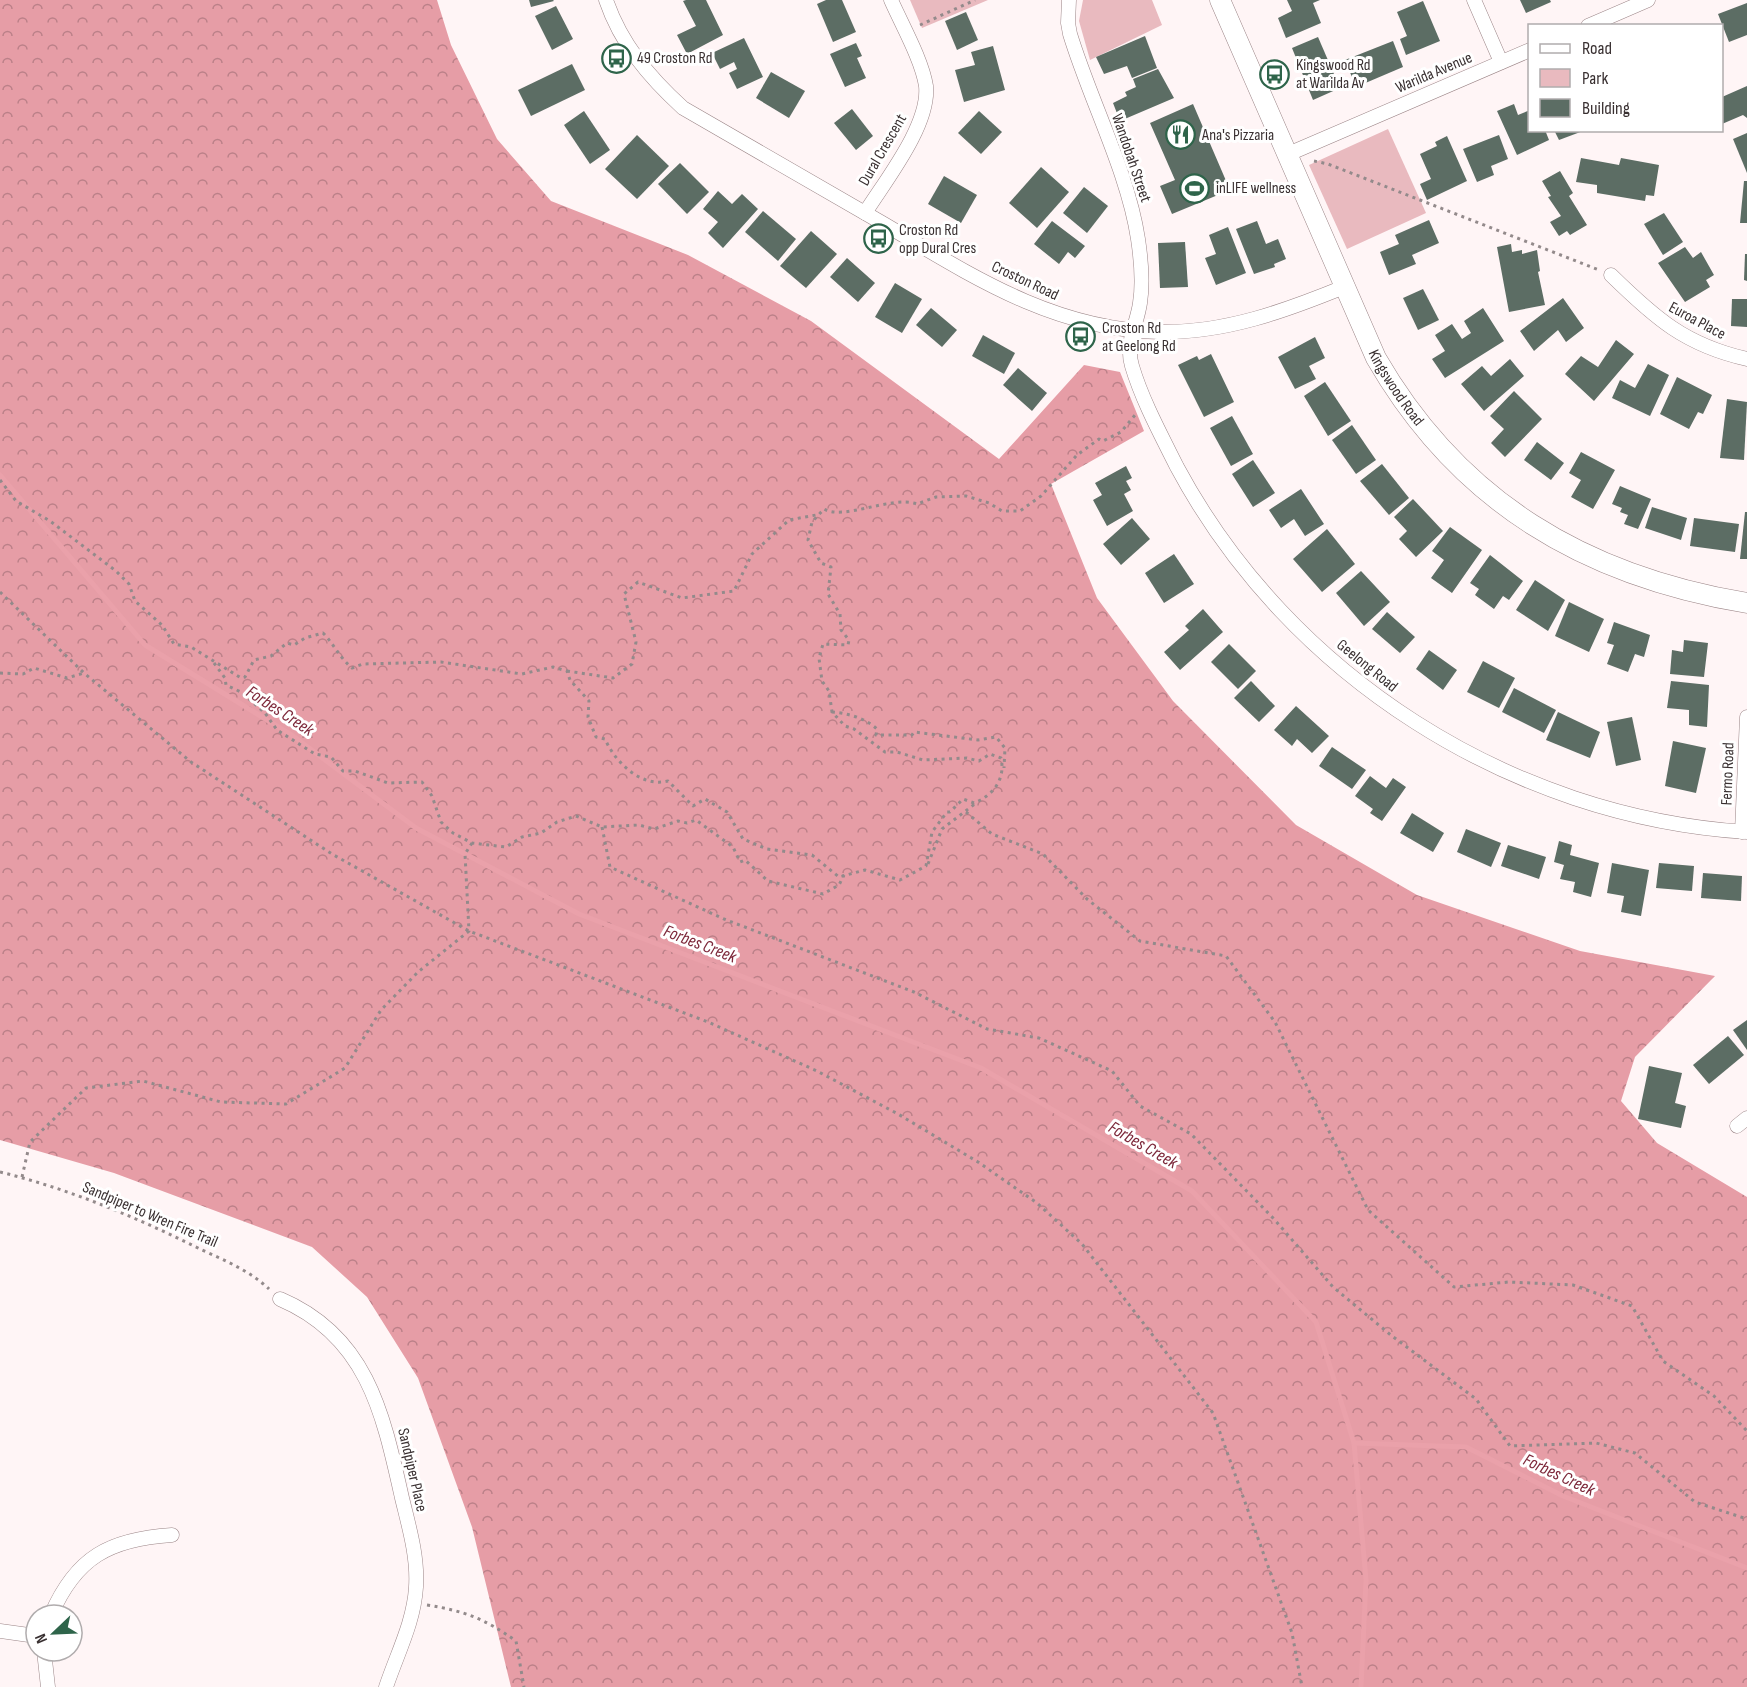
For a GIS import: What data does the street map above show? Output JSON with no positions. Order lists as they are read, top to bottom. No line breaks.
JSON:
{"streets":{"street":["Warilda Avenue","Dural Crescent","Wandobah Street","Croston Road","Euroa Place","Kingswood Road","Geelong Road","Fermo Road","Sandpiper Place"],"path":["Sandpiper to Wren Fire Trail"]},"crossings":[["Warilda Avenue","Kingswood Road"],["Dural Crescent","Croston Road"],["Wandobah Street","Croston Road"],["Wandobah Street","Geelong Road"],["Croston Road","Kingswood Road"],["Croston Road","Geelong Road"],["Geelong Road","Fermo Road"],["Sandpiper to Wren Fire Trail","Sandpiper Place"]],"water":["Forbes Creek"],"places":{"bus stop":["49 Croston Rd","Kingswood Rd at Warilda Av","Croston Rd opp Dural Cres","Croston Rd at Geelong Rd"],"restaurant":["Ana's Pizzaria"],"sports":["inLIFE wellness"]},"legend":["Road","Park","Building"],"north":"bottom left"}
